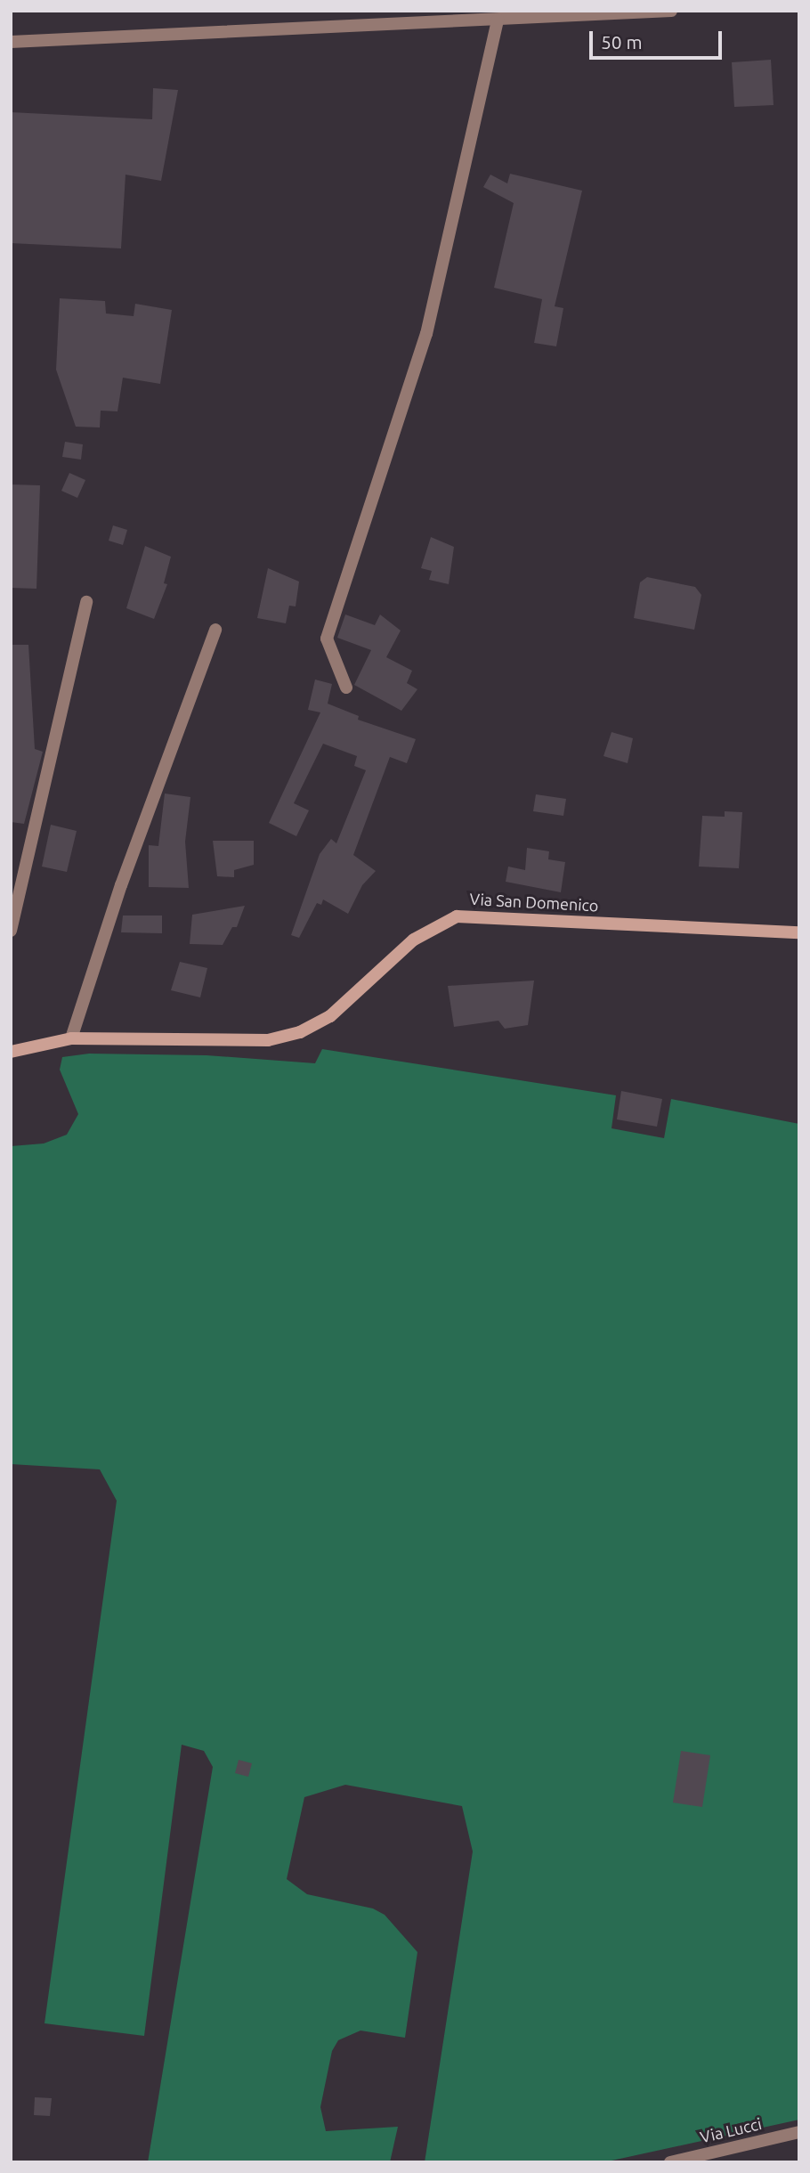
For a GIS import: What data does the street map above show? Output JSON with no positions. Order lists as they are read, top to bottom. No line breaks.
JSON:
{"streets":{"street":["Via San Domenico","Via Lucci"]},"scale_bar":"50 m"}
